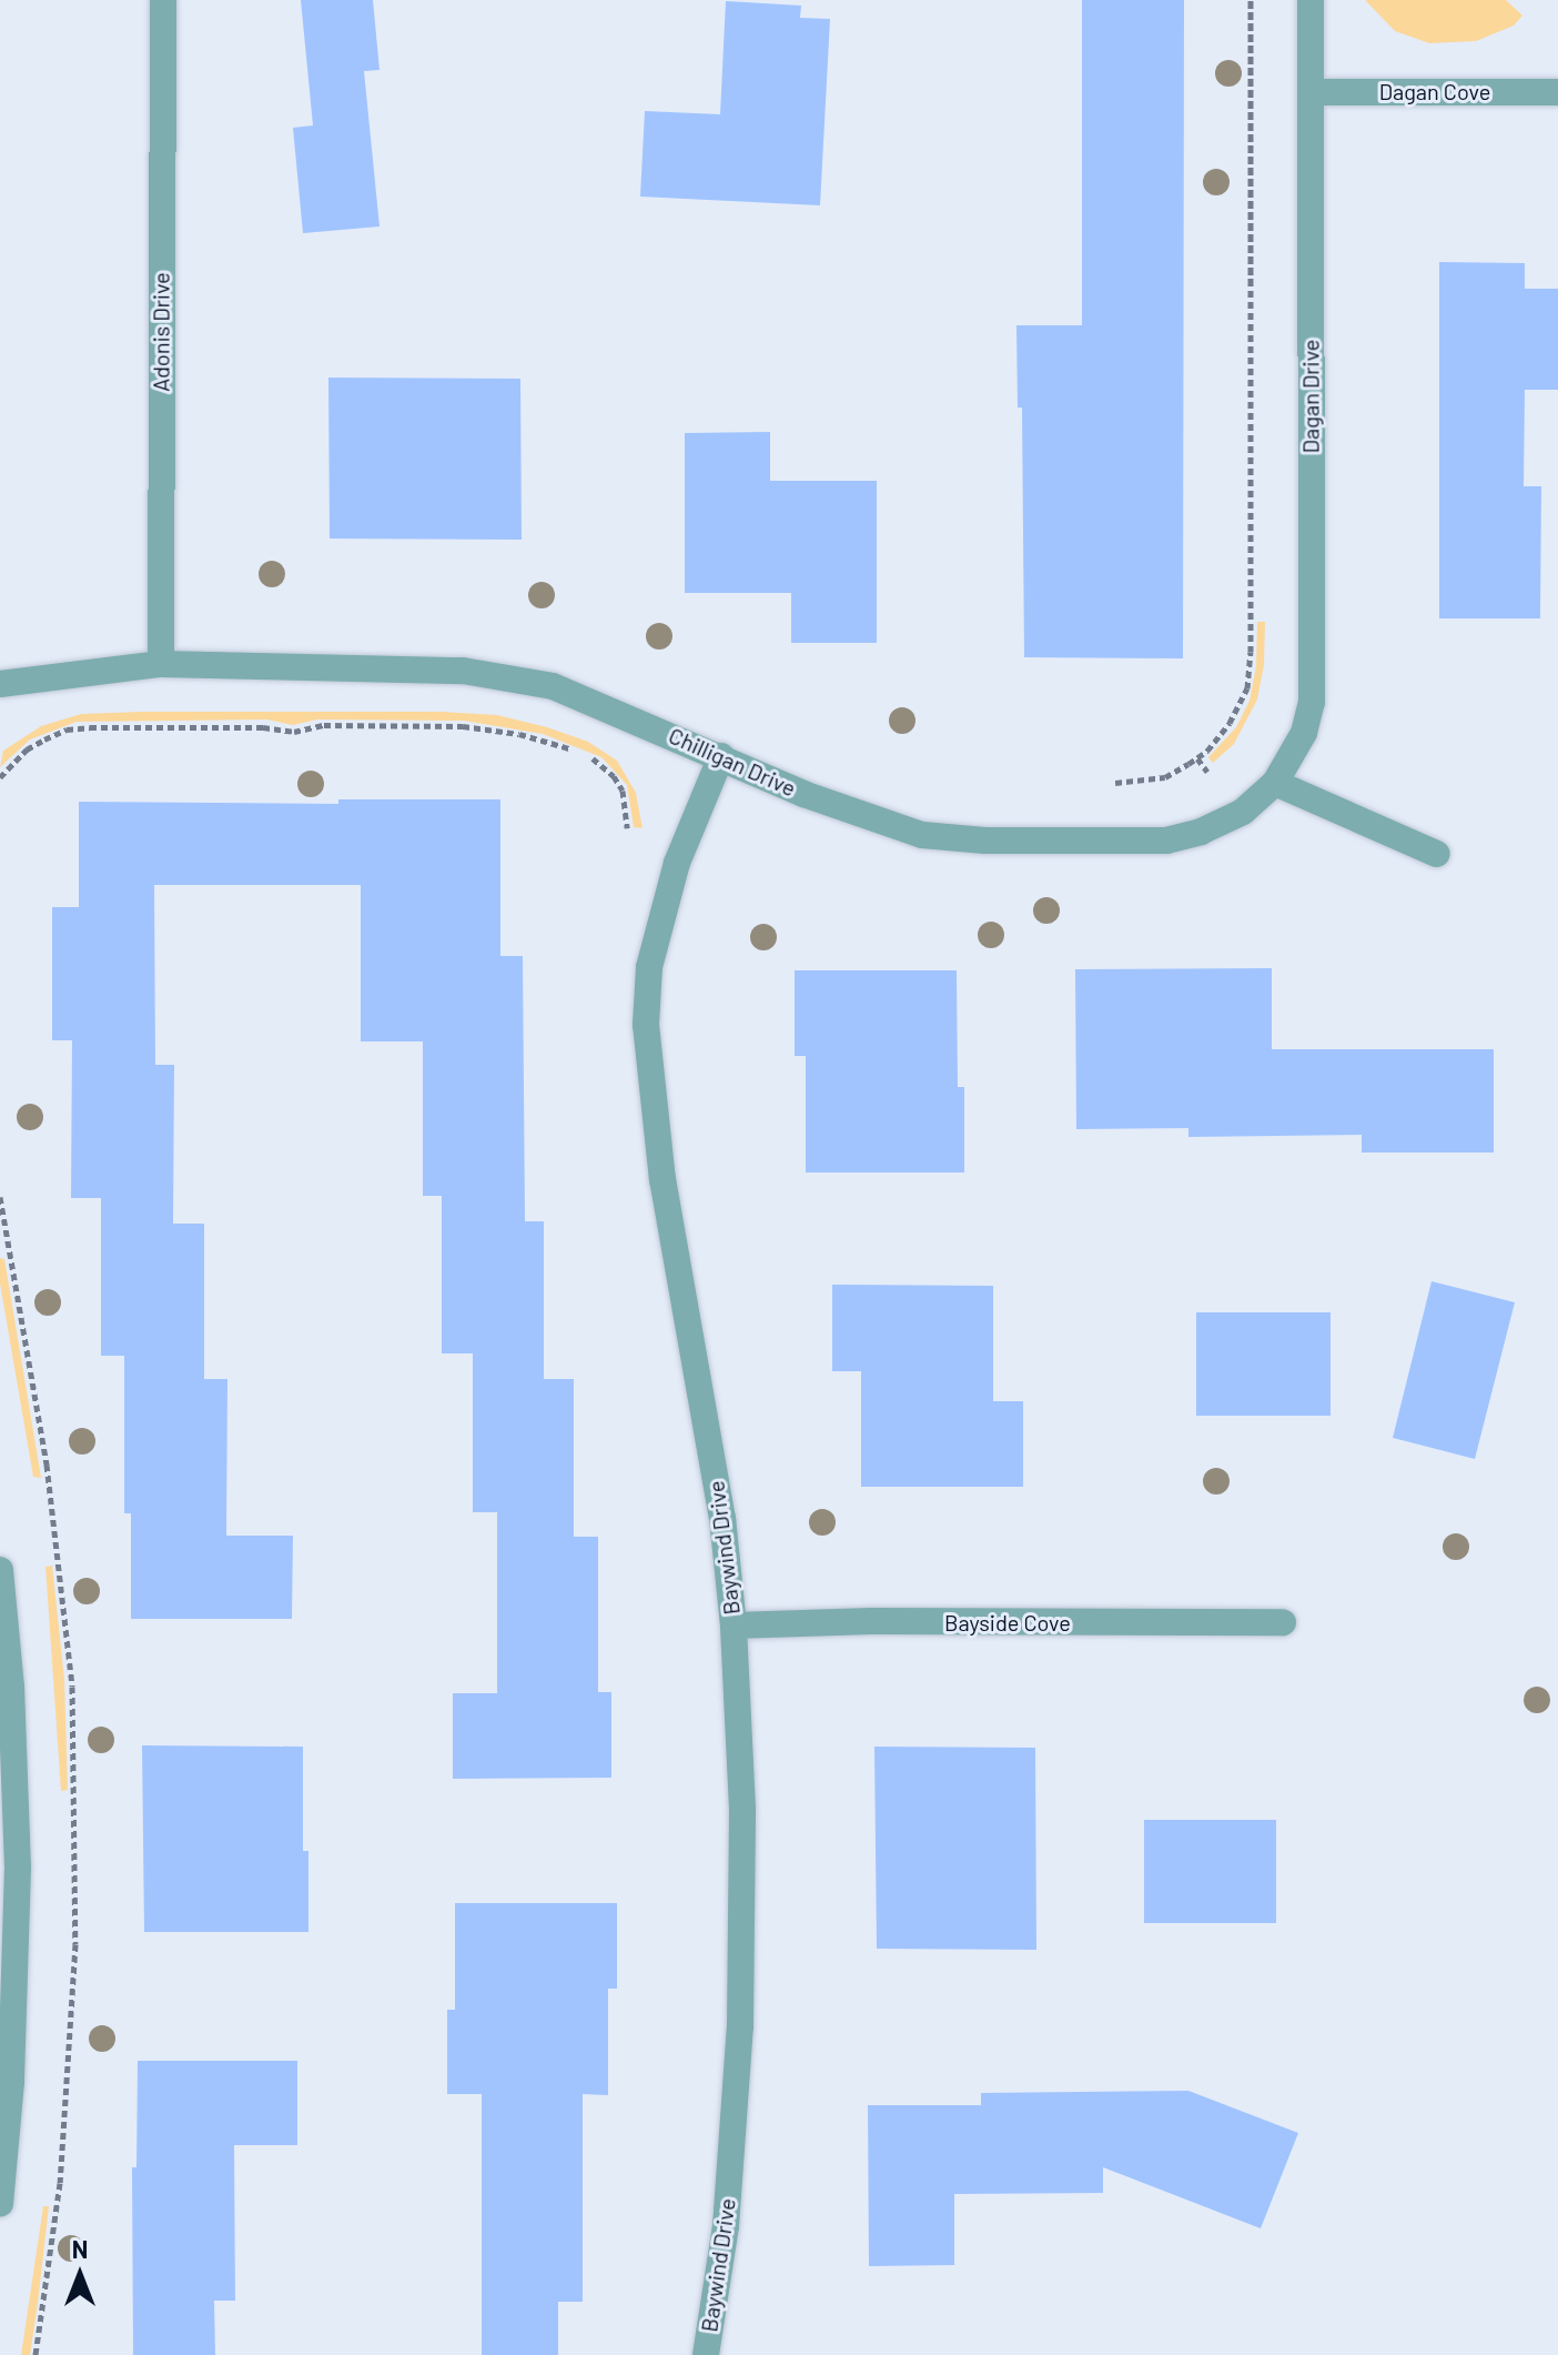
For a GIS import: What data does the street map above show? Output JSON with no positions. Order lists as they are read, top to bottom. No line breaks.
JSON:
{"streets":{"street":["Dagan Cove","Adonis Drive","Dagan Drive","Chilligan Drive","Baywind Drive","Bayside Cove"]},"crossings":[["Dagan Cove","Dagan Drive"],["Adonis Drive","Chilligan Drive"],["Dagan Drive","Chilligan Drive"],["Chilligan Drive","Baywind Drive"],["Baywind Drive","Bayside Cove"]],"north":"top"}
